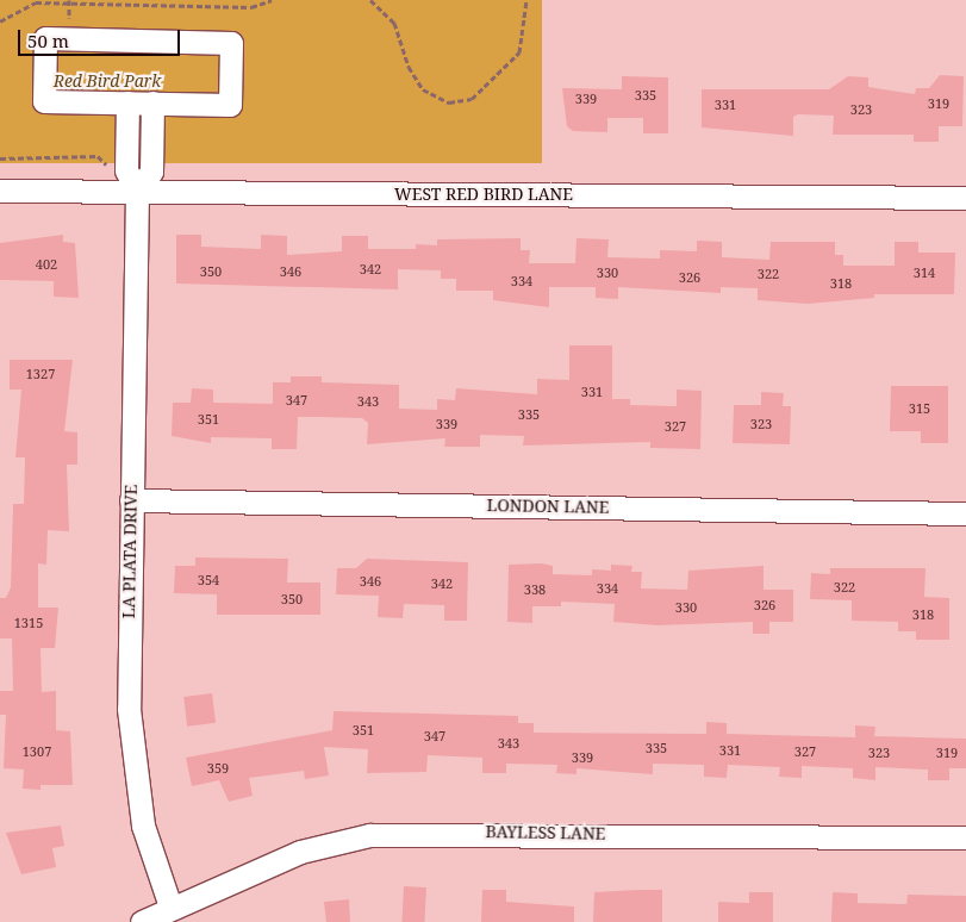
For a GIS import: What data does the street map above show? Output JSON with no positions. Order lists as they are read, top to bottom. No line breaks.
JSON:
{"streets":{"street":["WEST RED BIRD LANE","LONDON LANE","LA PLATA DRIVE","BAYLESS LANE"]},"crossings":[["WEST RED BIRD LANE","LA PLATA DRIVE"],["LONDON LANE","LA PLATA DRIVE"],["LA PLATA DRIVE","BAYLESS LANE"]],"parks":["Red Bird Park"],"house_numbers":["335","339","319","331","323","402","342","350","346","330","314","322","326","334","318","1327","331","347","343","315","335","351","339","323","327","354","346","342","322","334","338","350","326","330","318","1315","351","347","343","335","331","1307","327","323","319","339","359"],"scale_bar":"50 m"}
